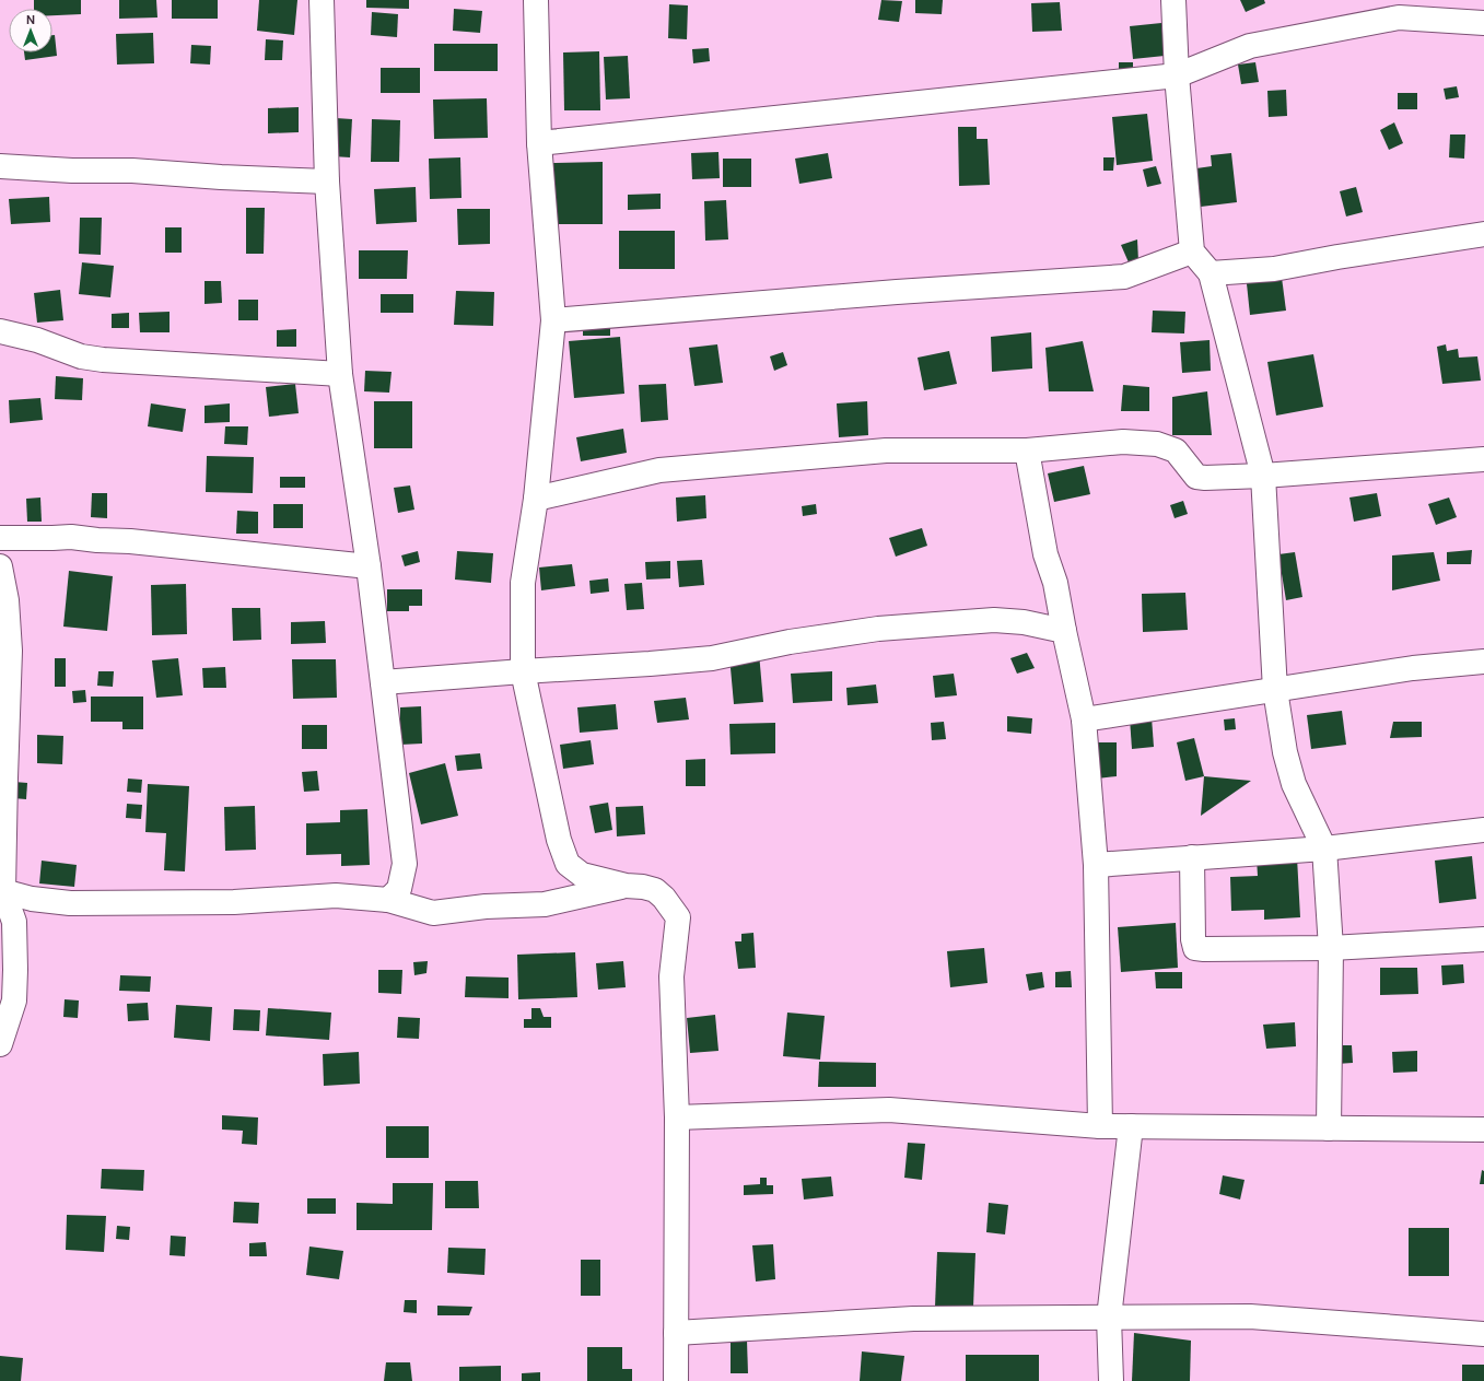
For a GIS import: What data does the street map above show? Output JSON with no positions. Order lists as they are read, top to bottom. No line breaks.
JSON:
{"north":"top"}
